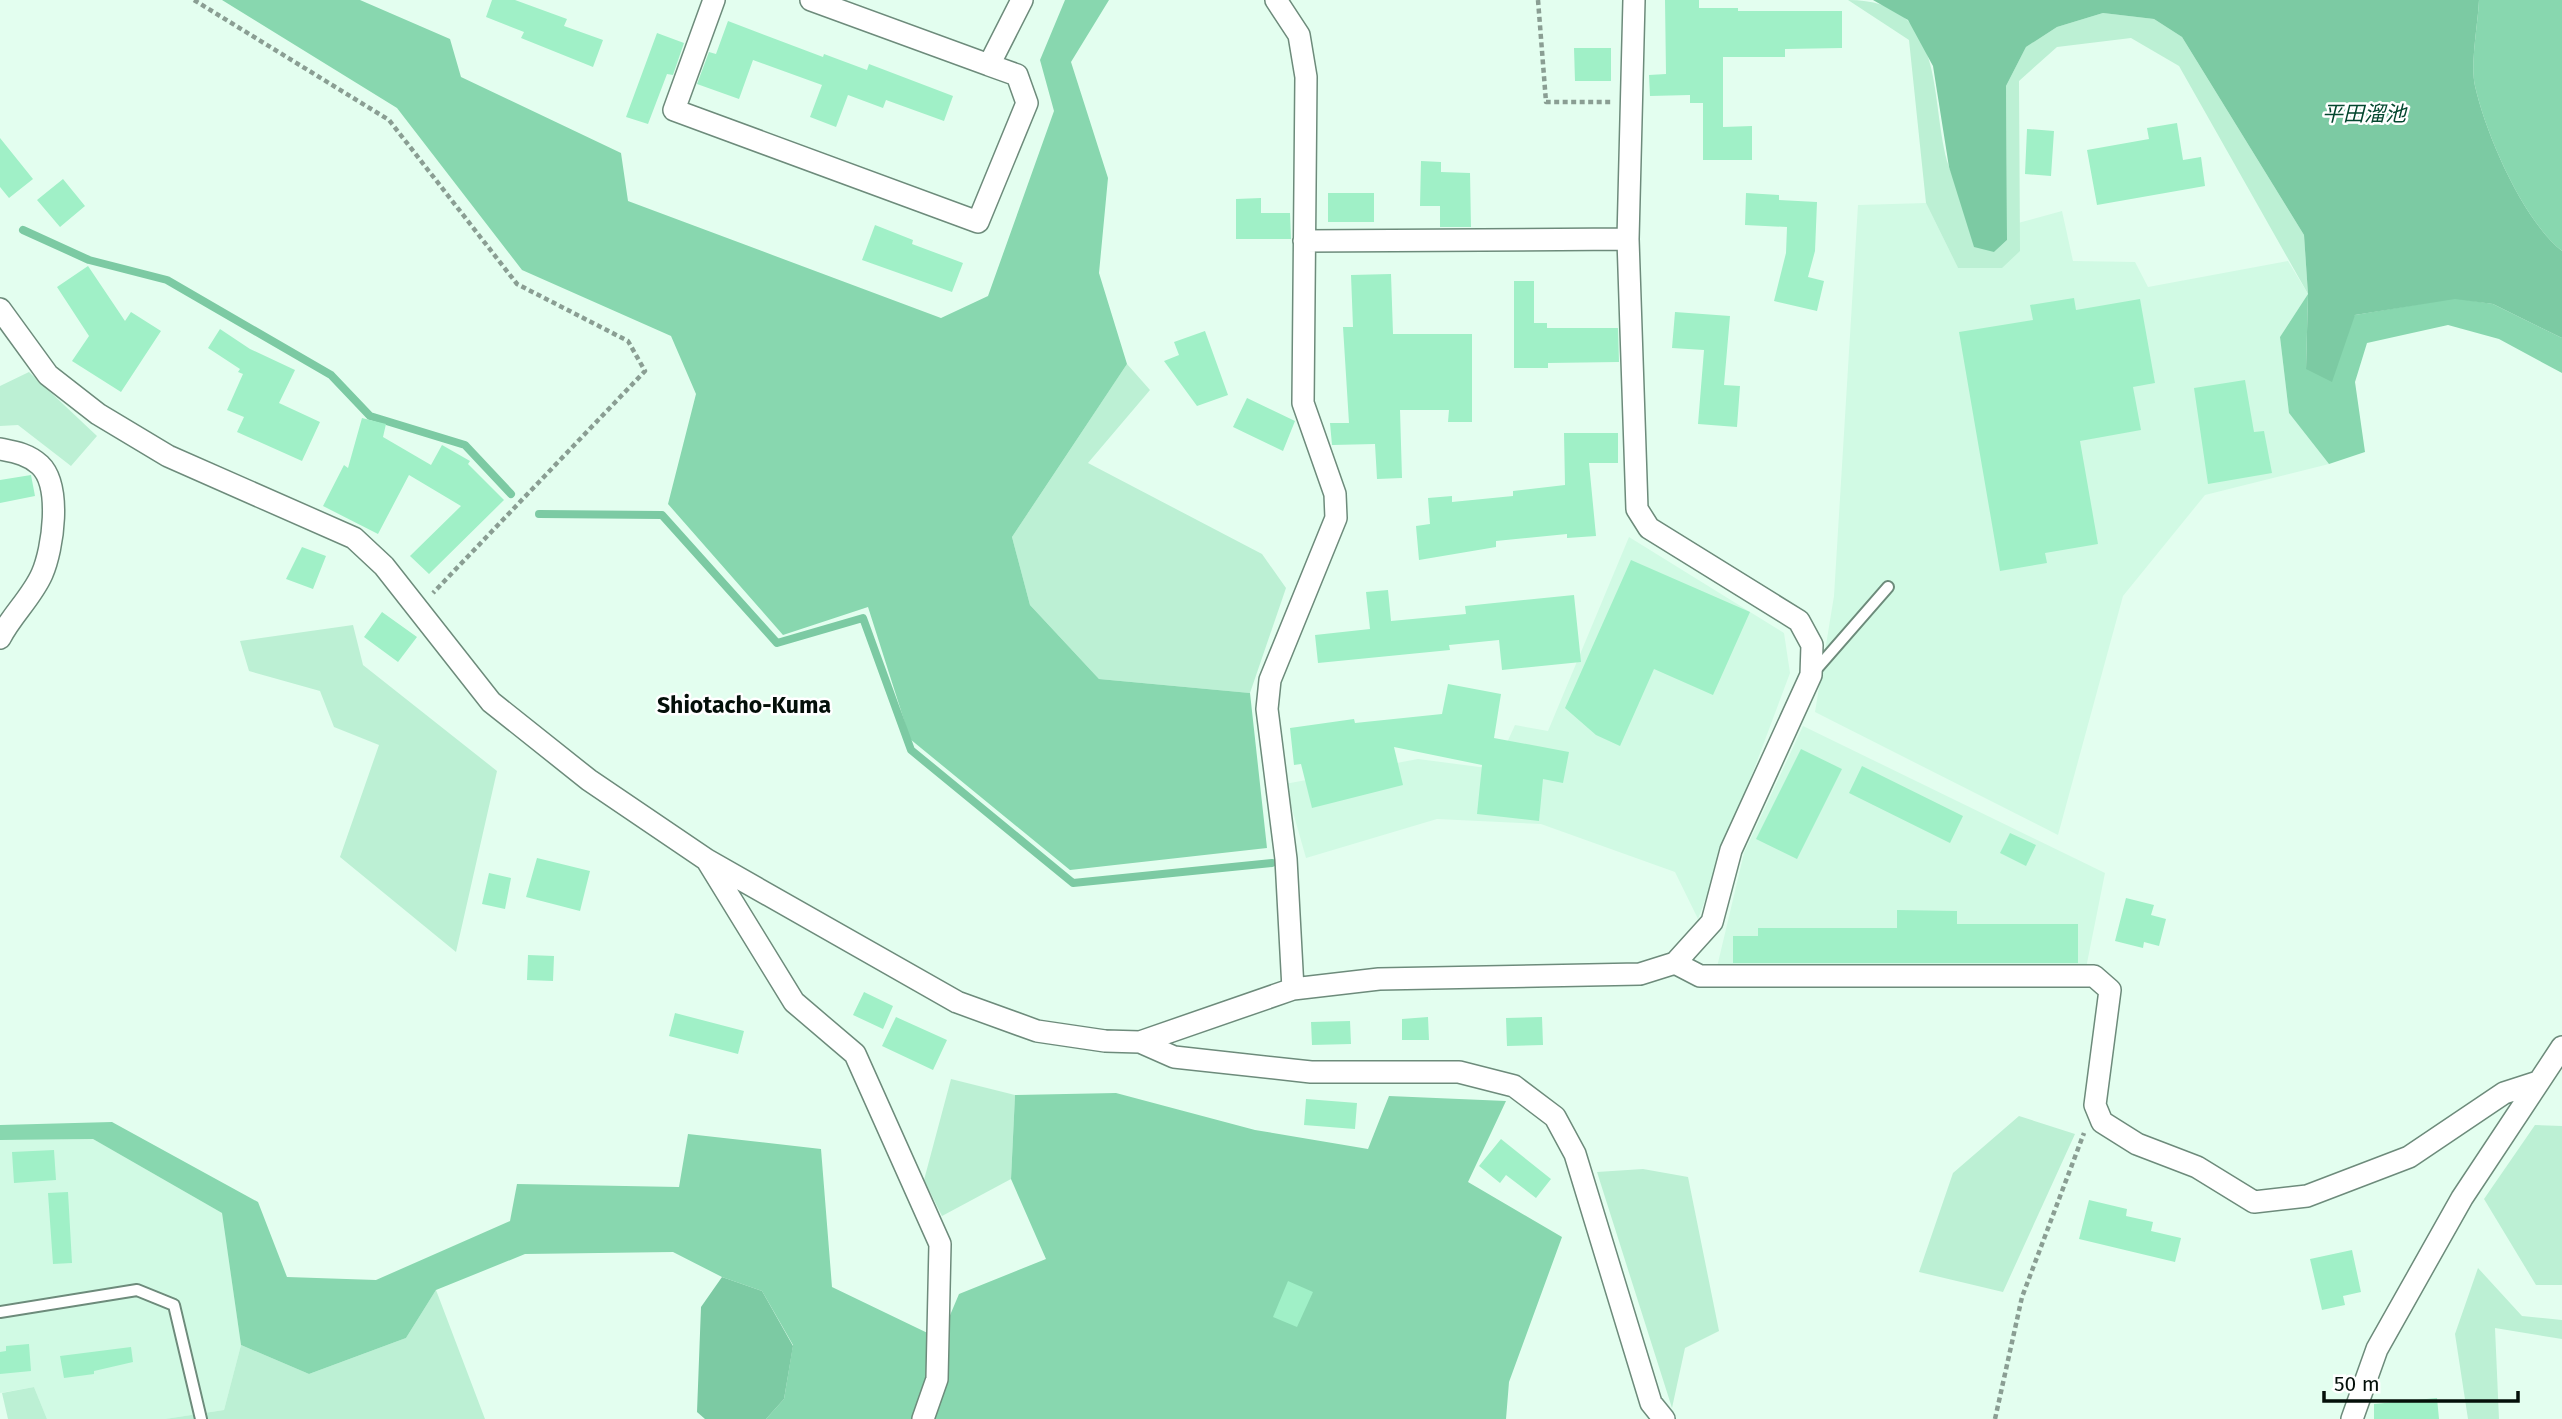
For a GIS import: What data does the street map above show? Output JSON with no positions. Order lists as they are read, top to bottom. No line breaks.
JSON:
{"districts":["Shiotacho-Kuma"],"water":["平田溜池"],"scale_bar":"50 m"}
